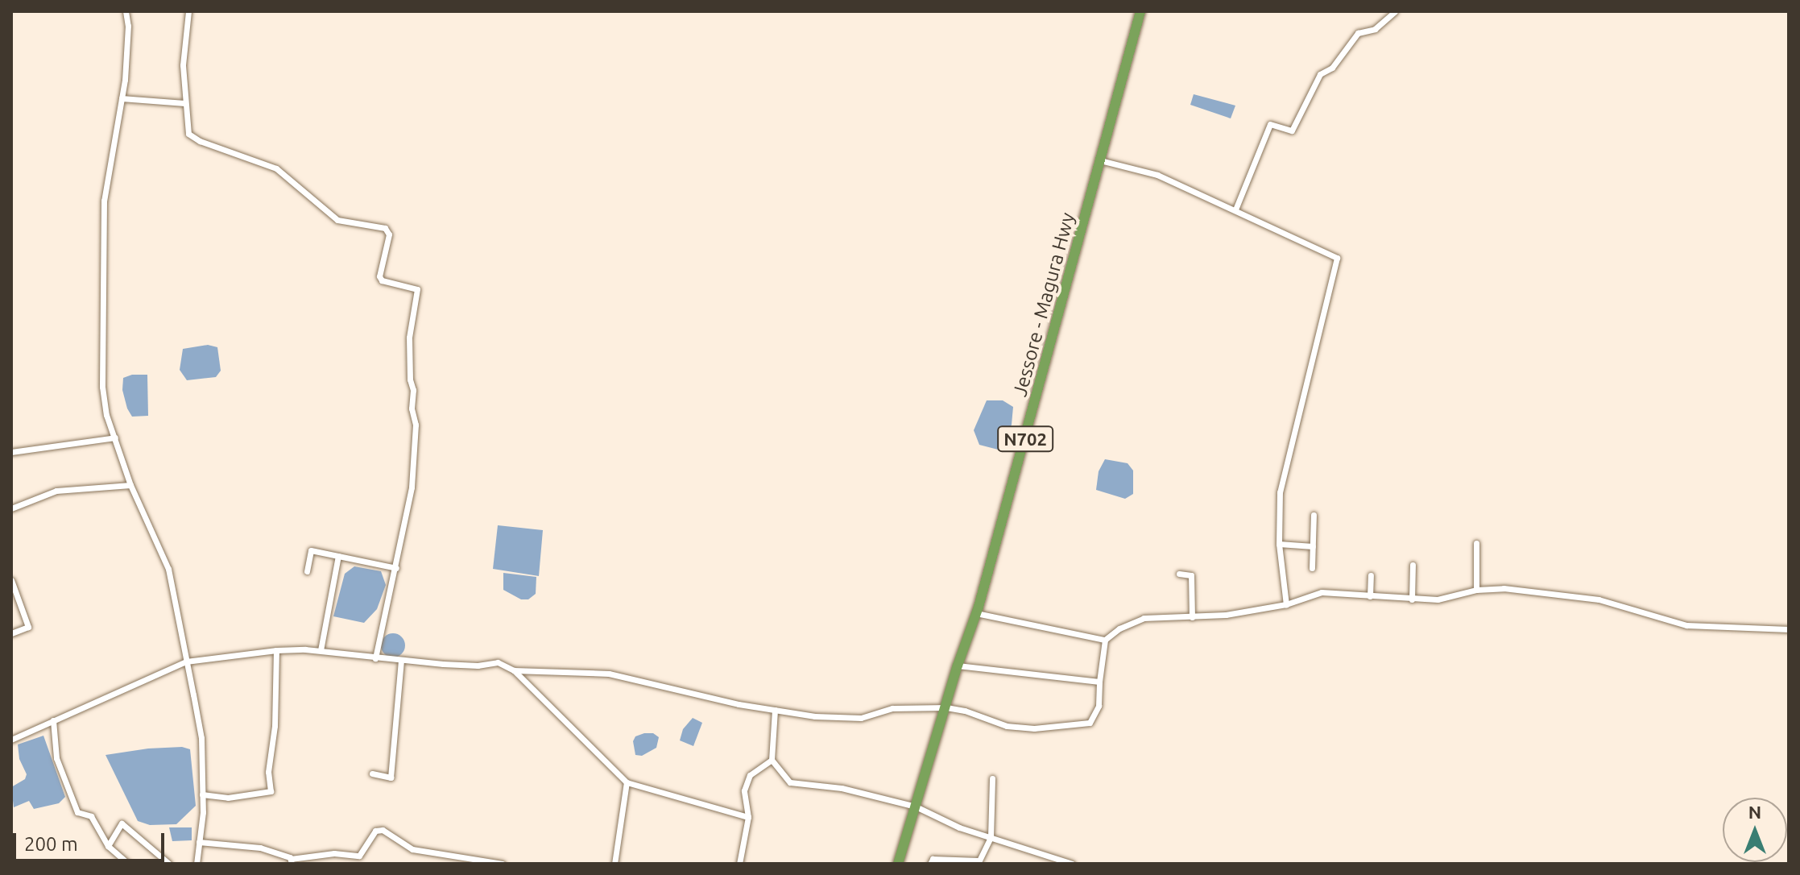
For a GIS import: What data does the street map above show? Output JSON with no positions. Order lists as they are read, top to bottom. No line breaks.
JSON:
{"streets":{"highway":["Jessore - Magura Hwy","N702"]},"scale_bar":"200 m","north":"top"}
